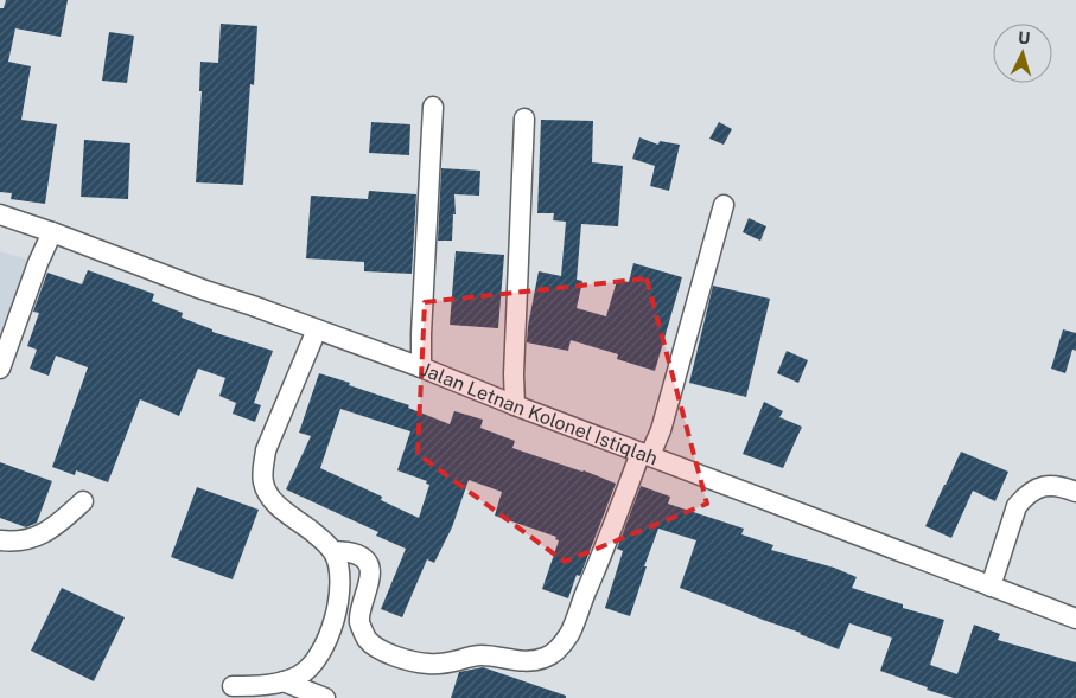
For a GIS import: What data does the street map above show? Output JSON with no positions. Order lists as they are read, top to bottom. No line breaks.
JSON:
{"streets":{"street":["Jalan Letnan Kolonel Istiqlah"]},"north":"top"}
